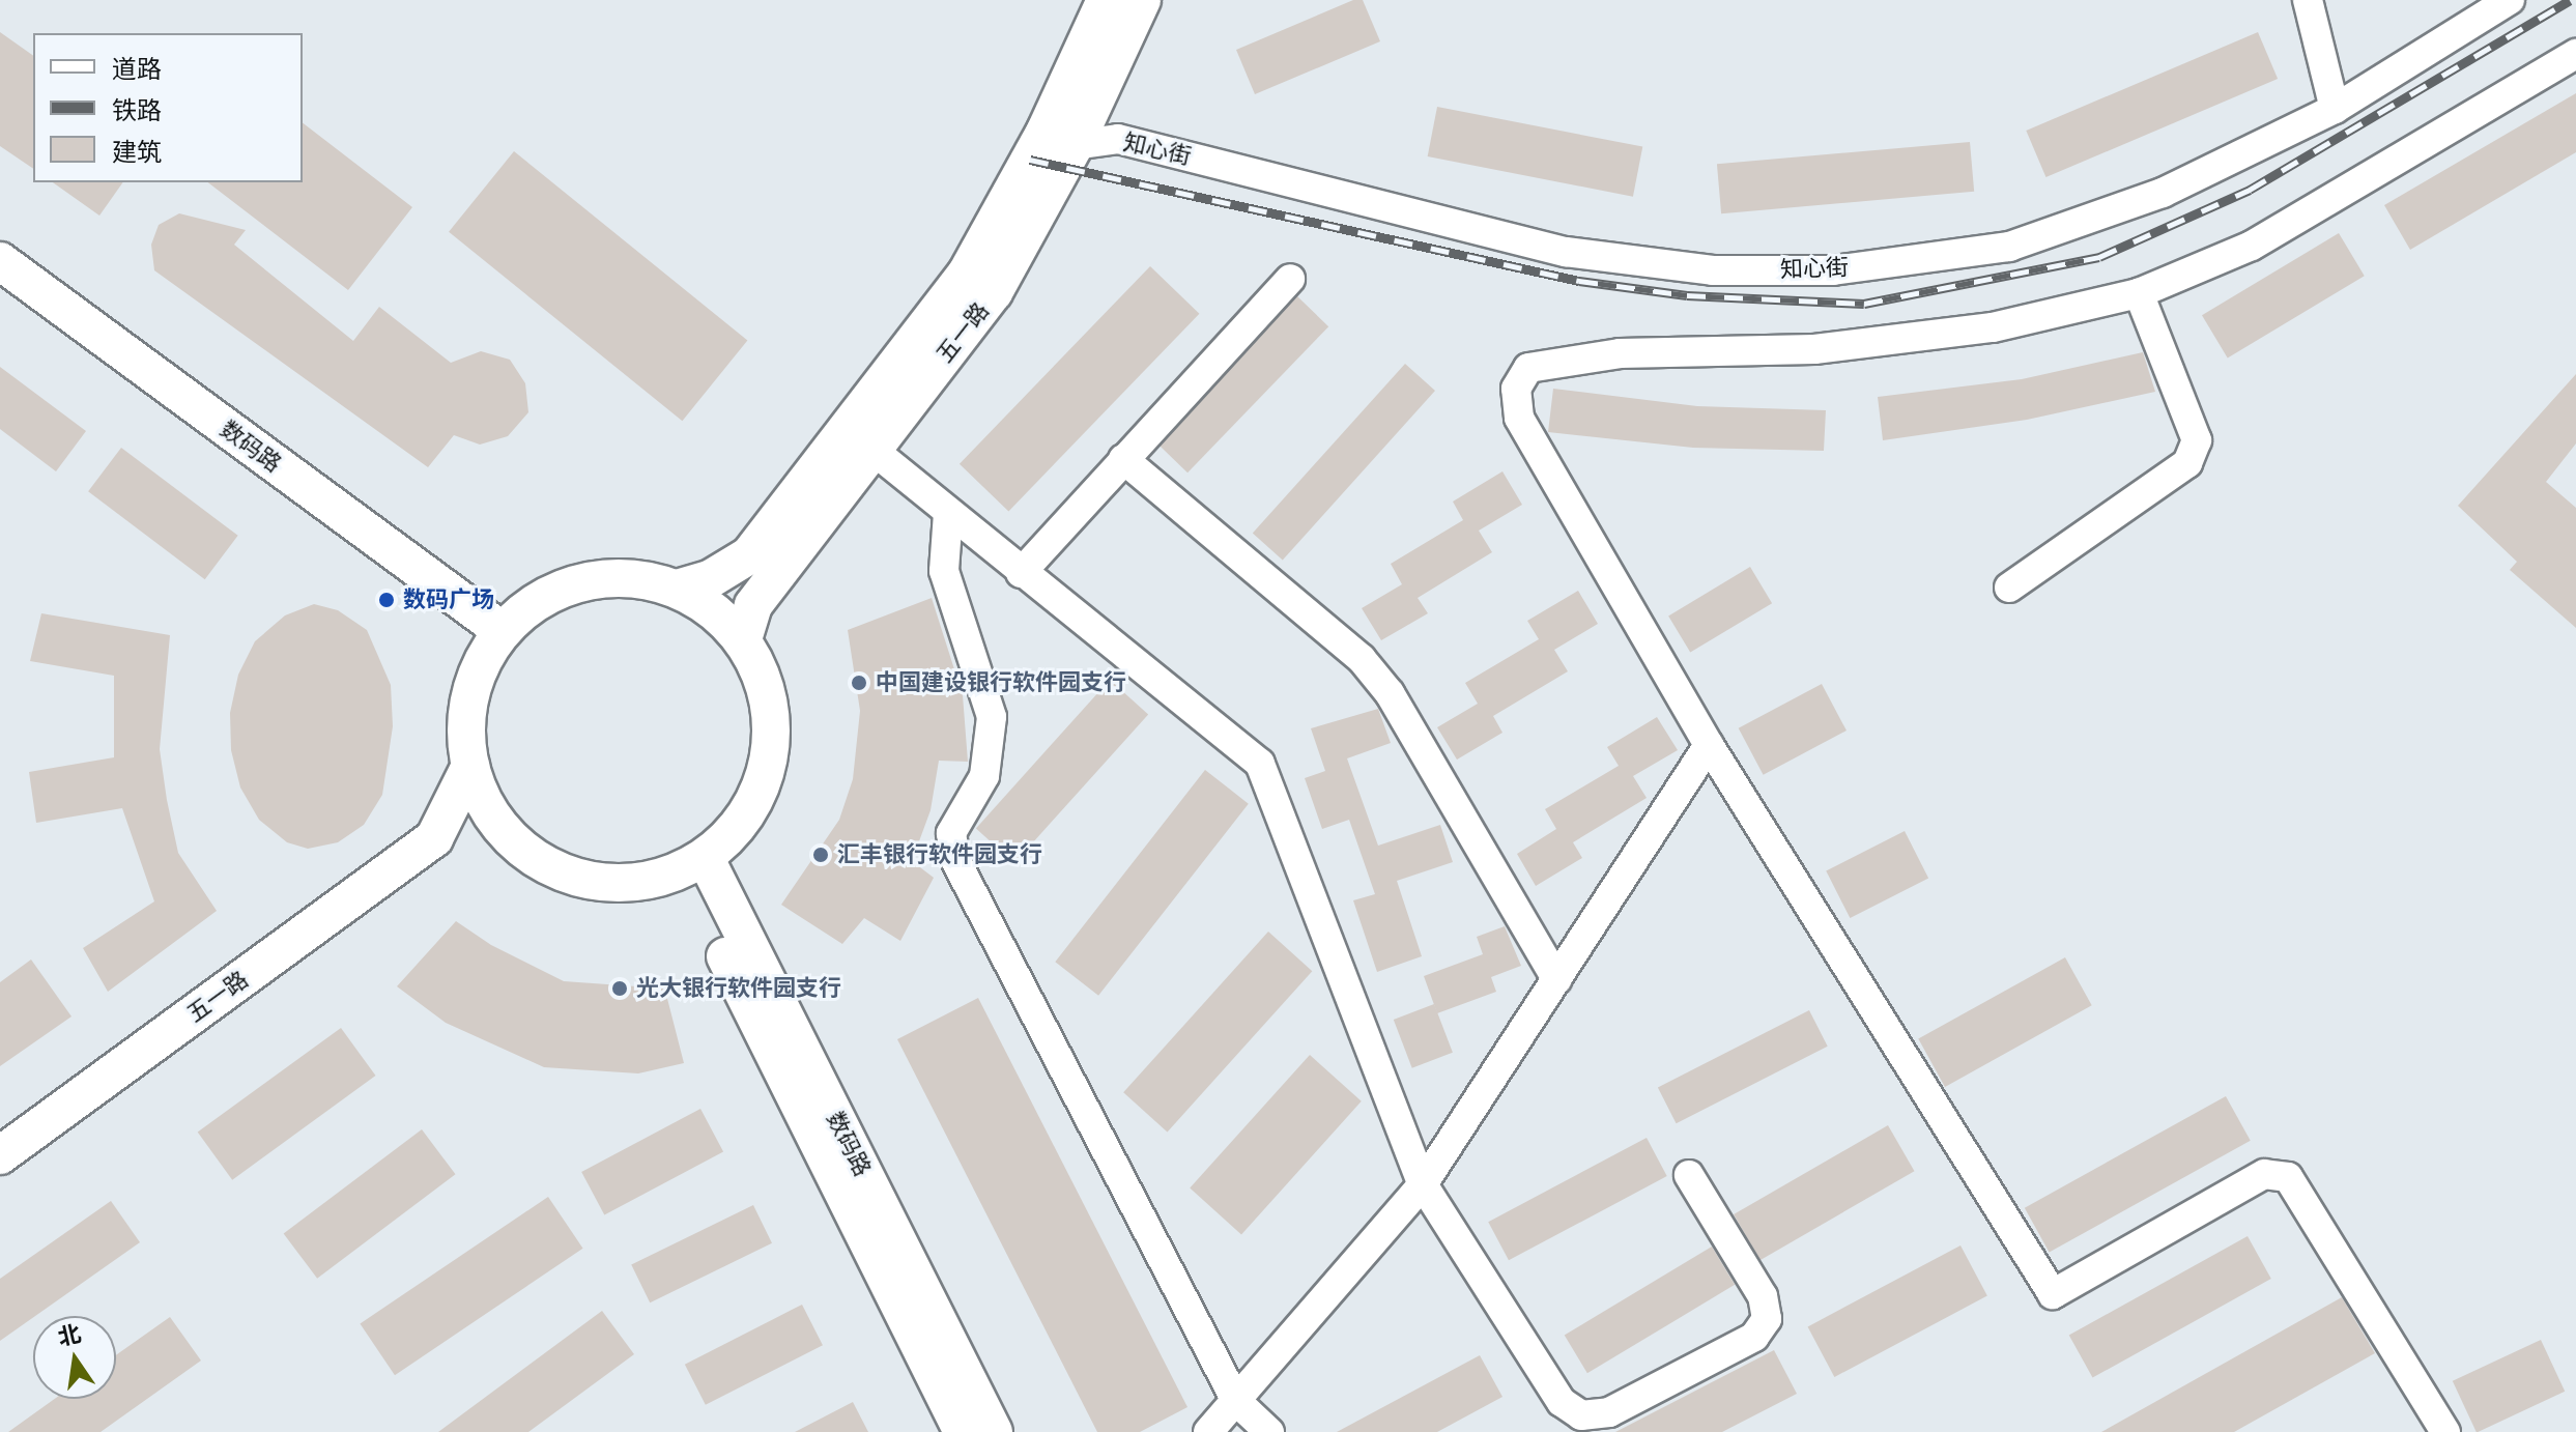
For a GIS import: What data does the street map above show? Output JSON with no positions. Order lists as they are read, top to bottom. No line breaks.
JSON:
{"streets":{"main road":["五一路","数码路"],"street":["知心街"]},"crossings":[["知心街","五一路"]],"places":["数码广场","中国建设银行软件园支行","汇丰银行软件园支行","光大银行软件园支行"],"legend":["道路","铁路","建筑"],"north":"top"}
